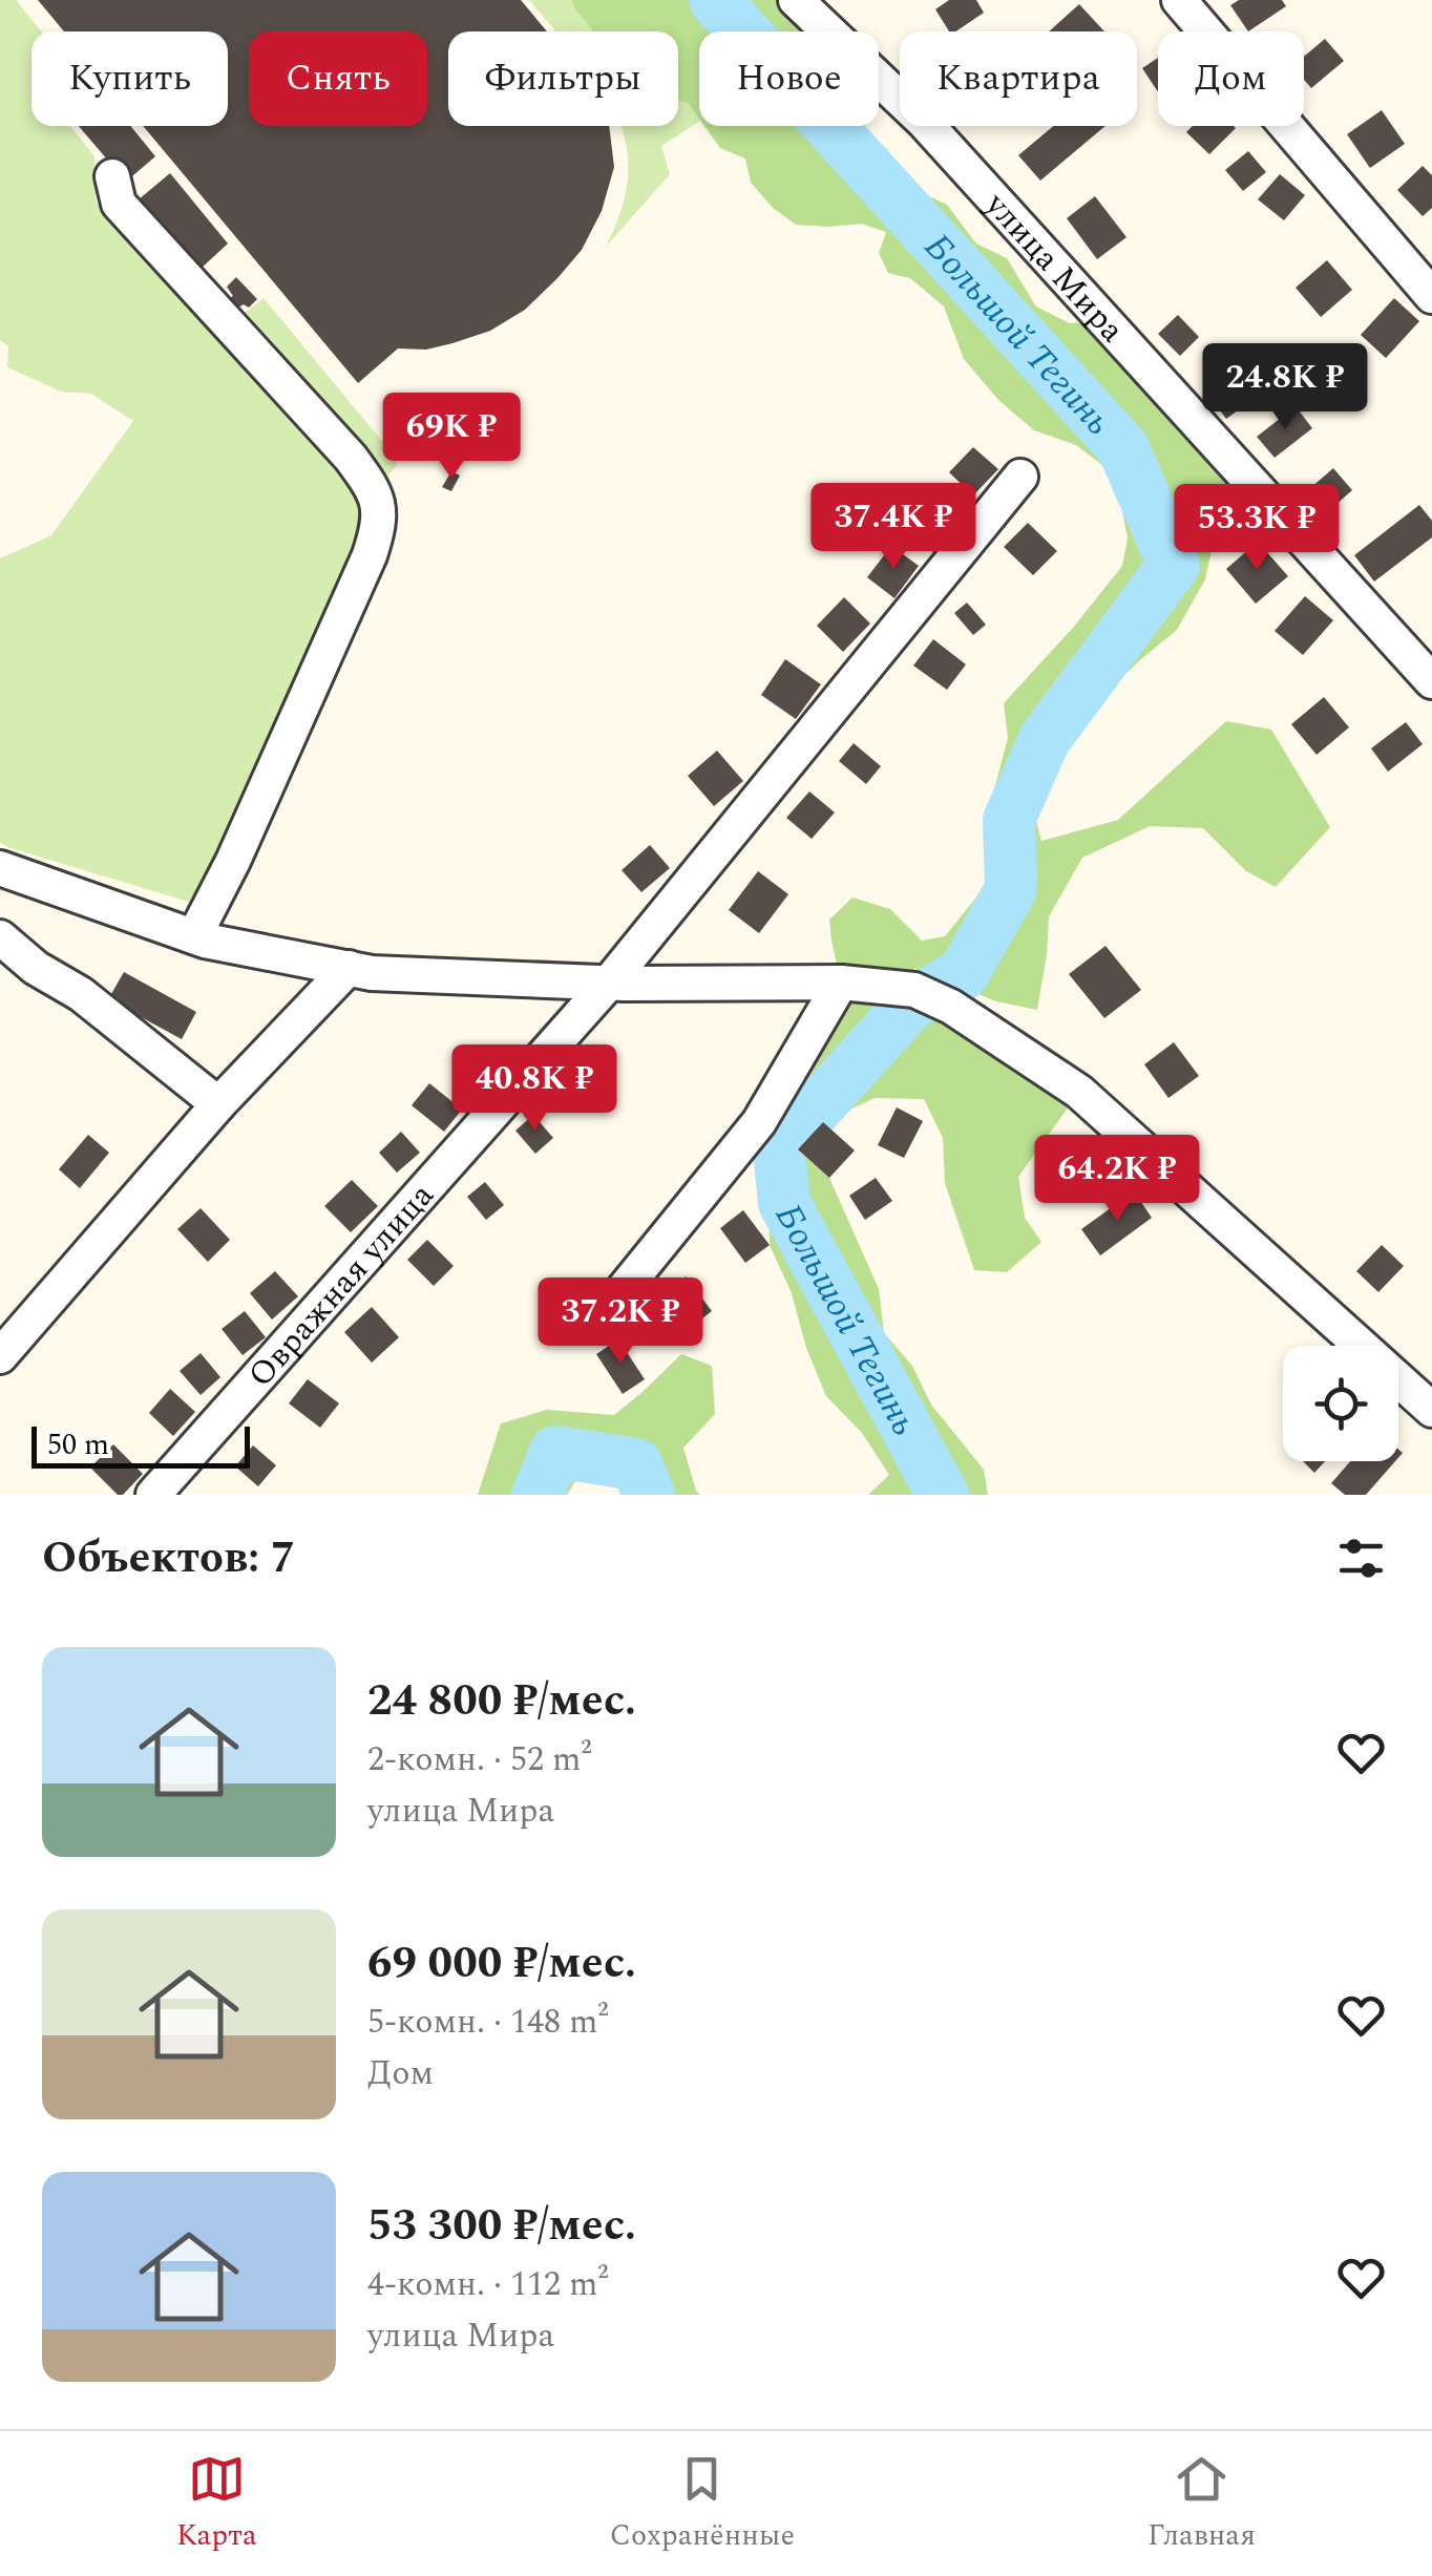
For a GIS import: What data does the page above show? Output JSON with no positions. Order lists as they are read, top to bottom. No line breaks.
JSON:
{"streets":{"street":["улица Мира","Овражная улица"]},"water":["Большой Тегинь"],"scale_bar":"50 m","page":{"chip":["Купить","Снять","Фильтры","Новое","Квартира","Дом"],"price":["24.8K ₽","69K ₽","37.4K ₽","53.3K ₽","40.8K ₽","64.2K ₽","37.2K ₽"],"scale":"50 m","heading":"Объектов: 7","list":[{"name":"24 800 ₽/мес.","note":"2-комн. · 52 m² · улица Мира"},{"name":"69 000 ₽/мес.","note":"5-комн. · 148 m² · Дом"},{"name":"53 300 ₽/мес.","note":"4-комн. · 112 m² · улица Мира"}],"tabs":["Карта","Сохранённые","Главная"]}}
